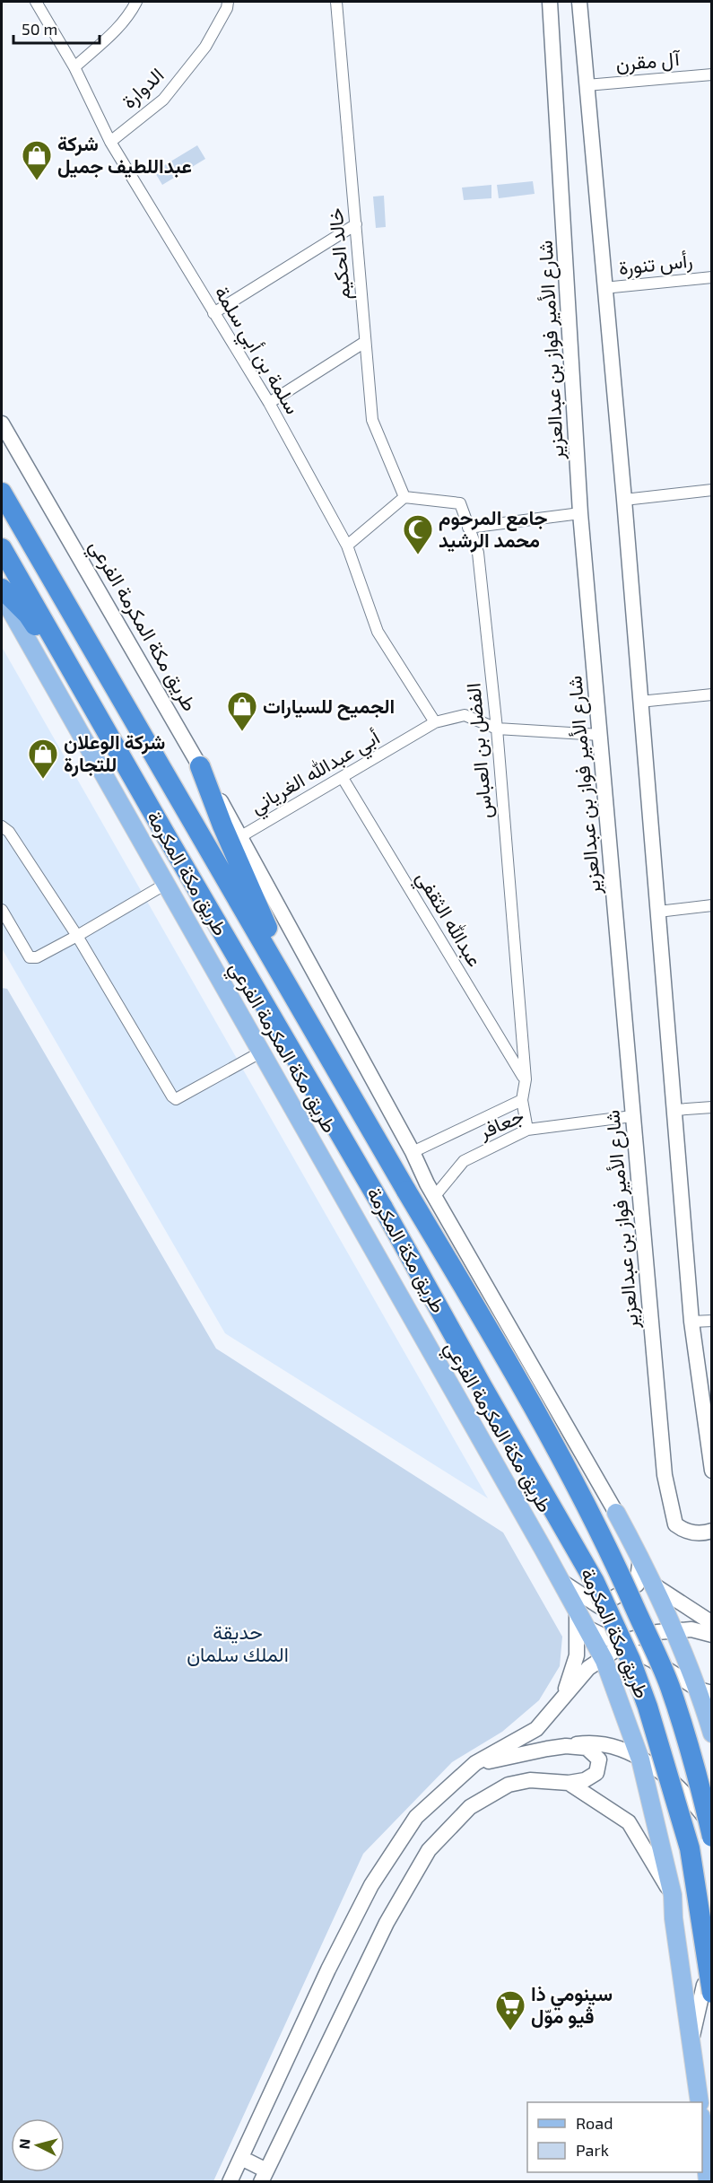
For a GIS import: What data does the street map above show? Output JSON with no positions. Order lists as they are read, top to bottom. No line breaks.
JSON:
{"streets":{"highway":["طريق مكة المكرمة"],"main road":["شارع الأمير فواز بن عبدالعزير","طريق مكة المكرمة الفرعي"],"street":["آل مقرن","الدوارة","خالد الحكيم","رأس تنورة","سلمة بن أبي سلمة","الفضل بن العباس","أبي عبدالله الغرياني","عبدالله الثقفي","جعافر"]},"crossings":[["الدوارة","سلمة بن أبي سلمة"],["خالد الحكيم","الفضل بن العباس"],["سلمة بن أبي سلمة","أبي عبدالله الغرياني"],["شارع الأمير فواز بن عبدالعزير","أبي عبدالله الغرياني"],["شارع الأمير فواز بن عبدالعزير","جعافر"],["طريق مكة المكرمة الفرعي","أبي عبدالله الغرياني"],["طريق مكة المكرمة الفرعي","جعافر"],["الفضل بن العباس","أبي عبدالله الغرياني"],["الفضل بن العباس","عبدالله الثقفي"],["الفضل بن العباس","جعافر"],["أبي عبدالله الغرياني","عبدالله الثقفي"]],"parks":["حديقة الملك سلمان"],"places":{"shop":["شركة عبداللطيف جميل","الجميح للسيارات","شركة الوعلان للتجارة"],"mosque":["جامع المرحوم محمد الرشيد"],"supermarket":["سينومي ذا ڤيو موّل"]},"legend":["Road","Park"],"scale_bar":"50 m","north":"left"}
